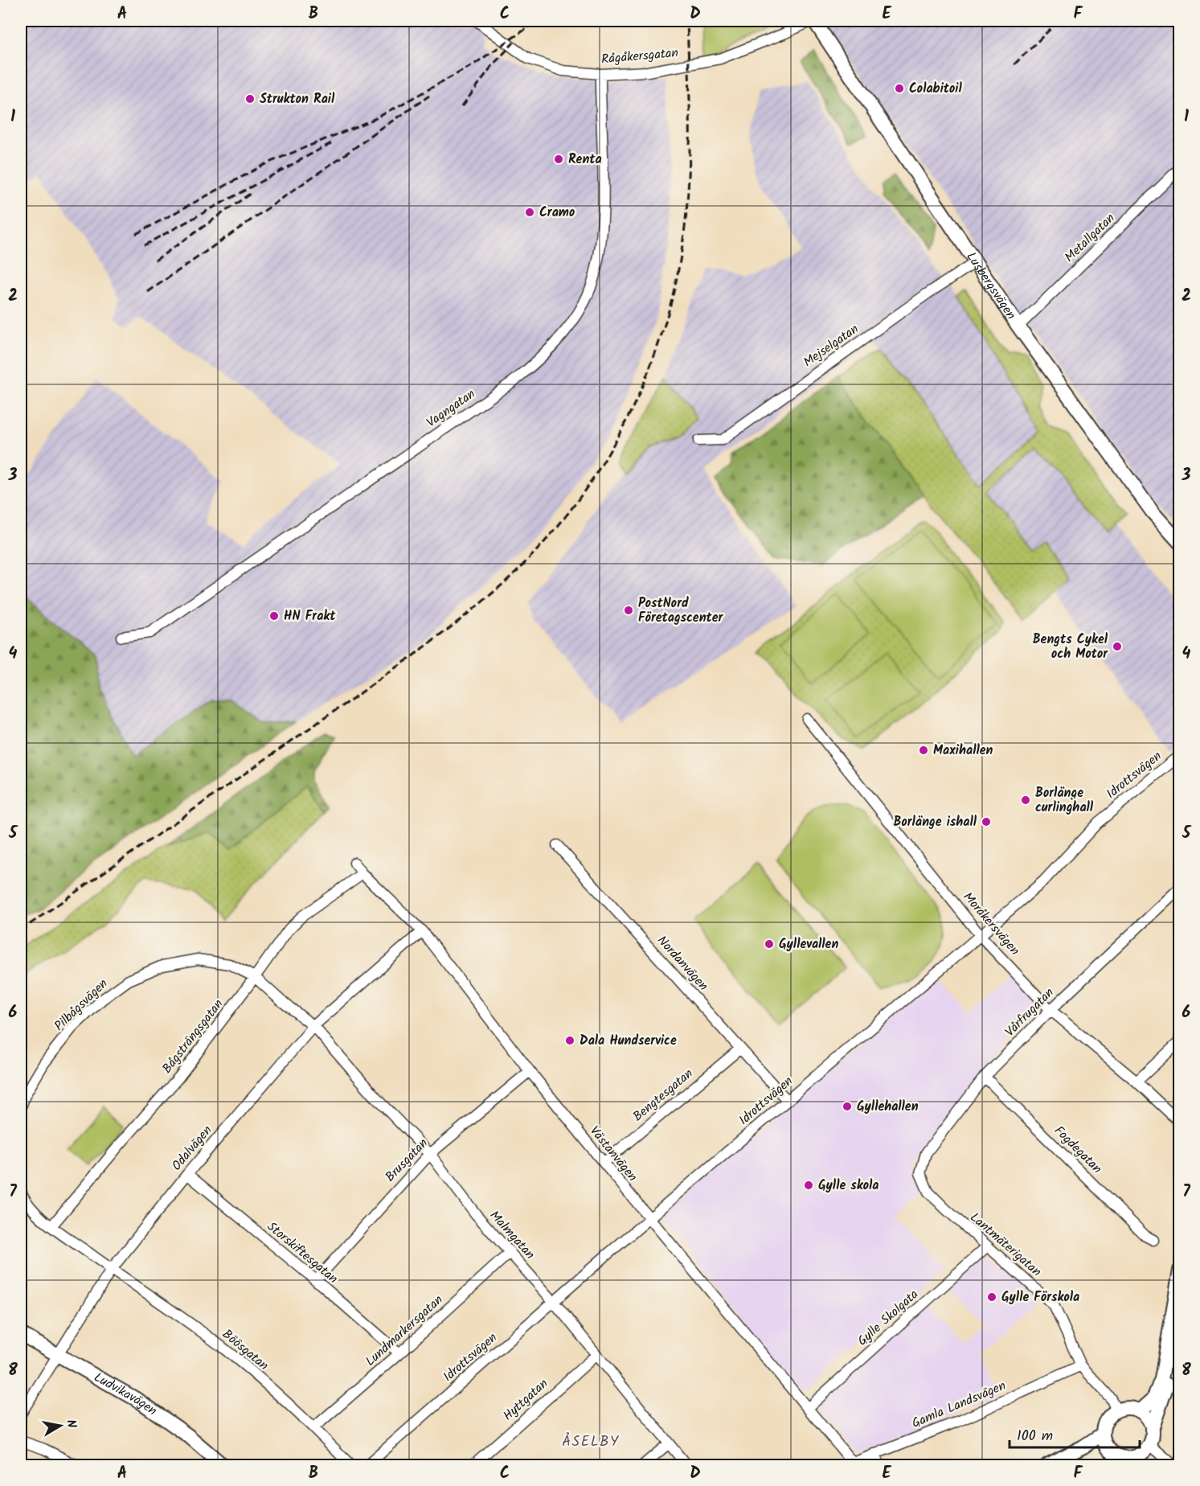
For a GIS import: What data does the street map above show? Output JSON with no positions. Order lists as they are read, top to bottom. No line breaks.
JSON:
{"streets":{"street":["Rågåkersgatan","Metallgatan","Lusbergsvägen","Mejselgatan","Vagngatan","Idrottsvägen","Moråkersvägen","Nordanvägen","Pilbågsvägen","Vårfrugatan","Bågsträngsgatan","Bengtesgatan","Odalvägen","Fogdegatan","Västanvägen","Brusgatan","Malmgatan","Lantmäterigatan","Storskiftesgatan","Gylle Skolgata","Lundmarkersgatan","Böösgatan","Ludvikavägen","Hyttgatan","Gamla Landsvägen"]},"crossings":[["Rågåkersgatan","Lusbergsvägen"],["Rågåkersgatan","Vagngatan"],["Metallgatan","Lusbergsvägen"],["Lusbergsvägen","Mejselgatan"],["Idrottsvägen","Moråkersvägen"],["Idrottsvägen","Nordanvägen"],["Idrottsvägen","Västanvägen"],["Idrottsvägen","Malmgatan"],["Moråkersvägen","Vårfrugatan"],["Nordanvägen","Bengtesgatan"],["Pilbågsvägen","Bågsträngsgatan"],["Pilbågsvägen","Odalvägen"],["Pilbågsvägen","Malmgatan"],["Vårfrugatan","Fogdegatan"],["Vårfrugatan","Lantmäterigatan"],["Bågsträngsgatan","Västanvägen"],["Bengtesgatan","Västanvägen"],["Odalvägen","Västanvägen"],["Odalvägen","Malmgatan"],["Odalvägen","Storskiftesgatan"],["Odalvägen","Böösgatan"],["Odalvägen","Ludvikavägen"],["Västanvägen","Brusgatan"],["Västanvägen","Gylle Skolgata"],["Västanvägen","Gamla Landsvägen"],["Brusgatan","Malmgatan"],["Brusgatan","Storskiftesgatan"],["Malmgatan","Lundmarkersgatan"],["Malmgatan","Hyttgatan"],["Lantmäterigatan","Gylle Skolgata"],["Lantmäterigatan","Gamla Landsvägen"],["Storskiftesgatan","Lundmarkersgatan"],["Lundmarkersgatan","Böösgatan"]],"districts":["ÅSELBY"],"places":["Colabitoil","Strukton Rail","Renta","Cramo","PostNord Företagscenter","HN Frakt","Bengts Cykel och Motor","Maxihallen","Borlänge curlinghall","Borlänge ishall","Gyllevallen","Dala Hundservice","Gyllehallen","Gylle skola","Gylle Förskola"],"scale_bar":"100 m","north":"right","grid":{"columns":["A","B","C","D","E","F"],"rows":["1","2","3","4","5","6","7","8"]}}
